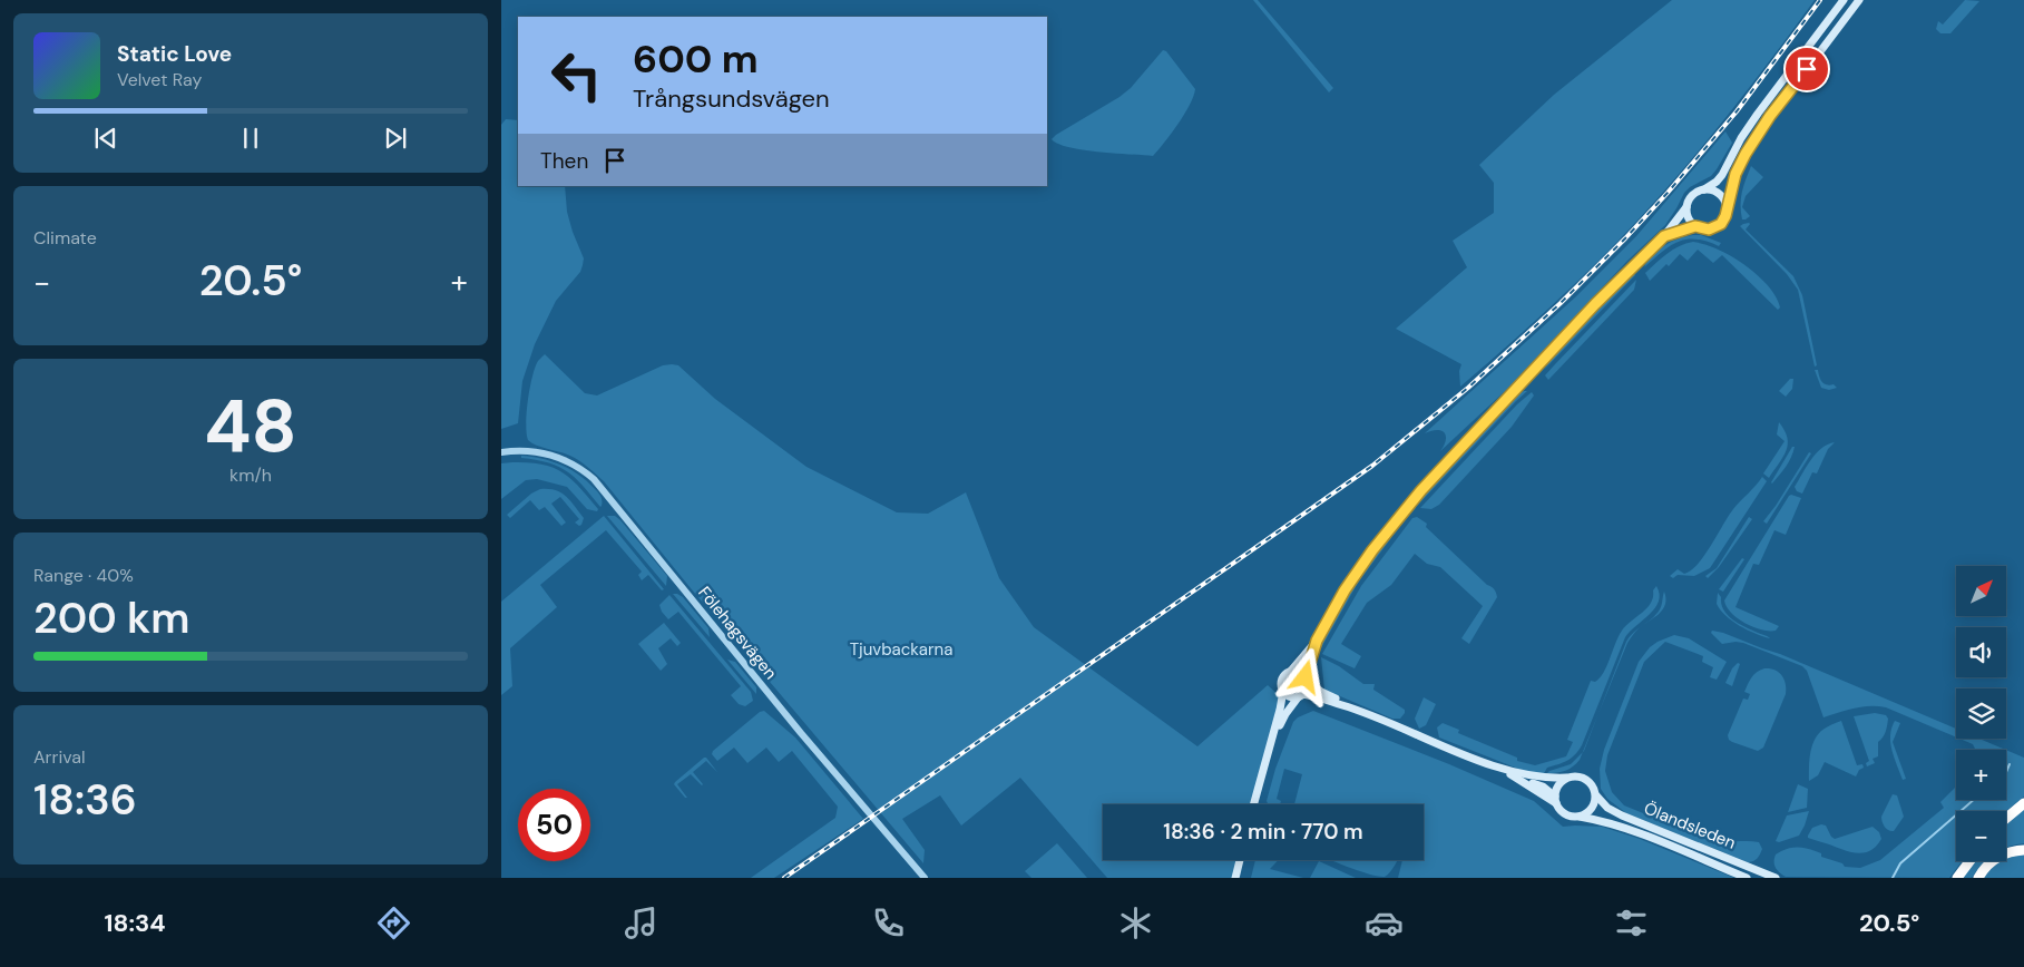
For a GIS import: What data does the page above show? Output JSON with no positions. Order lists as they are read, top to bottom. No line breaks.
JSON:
{"streets":{"main road":["Ölandsleden"],"street":["Fölehagsvägen"]},"parks":["Tjuvbackarna"],"north":"top right","page":{"turn":["600 m","Trångsundsvägen"],"song":["Static Love","Velvet Ray"],"then":"Then","tile":["Climate",["48","km/h"],["Range · 40%","200 km"],["Arrival","18:36"]],"heat":["−","20.5°","+"],"map_buttons":["+","−"],"limit":"50","trip":"18:36 · 2 min · 770 m","tabs":["18:34","20.5°"]}}
